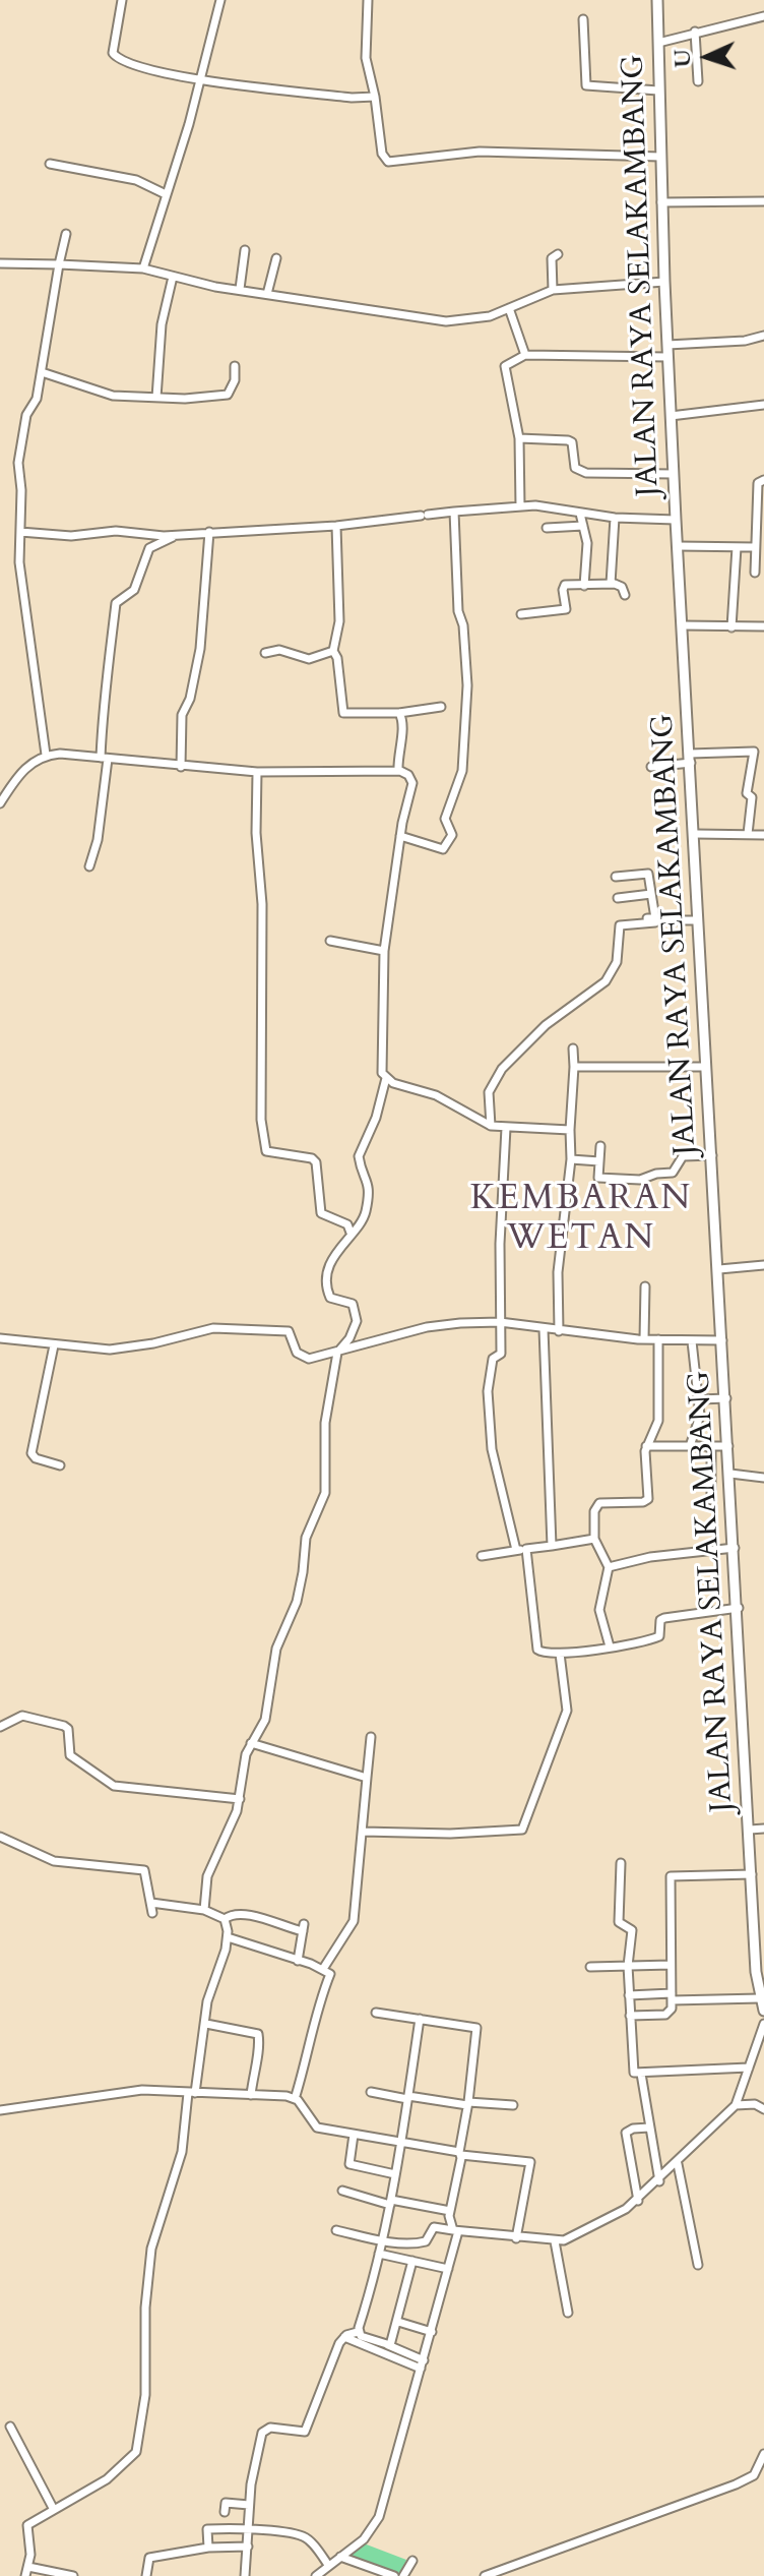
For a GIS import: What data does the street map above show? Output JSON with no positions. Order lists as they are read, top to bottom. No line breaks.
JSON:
{"streets":{"main road":["JALAN RAYA SELAKAMBANG"]},"districts":["KEMBARAN WETAN"],"north":"left"}
